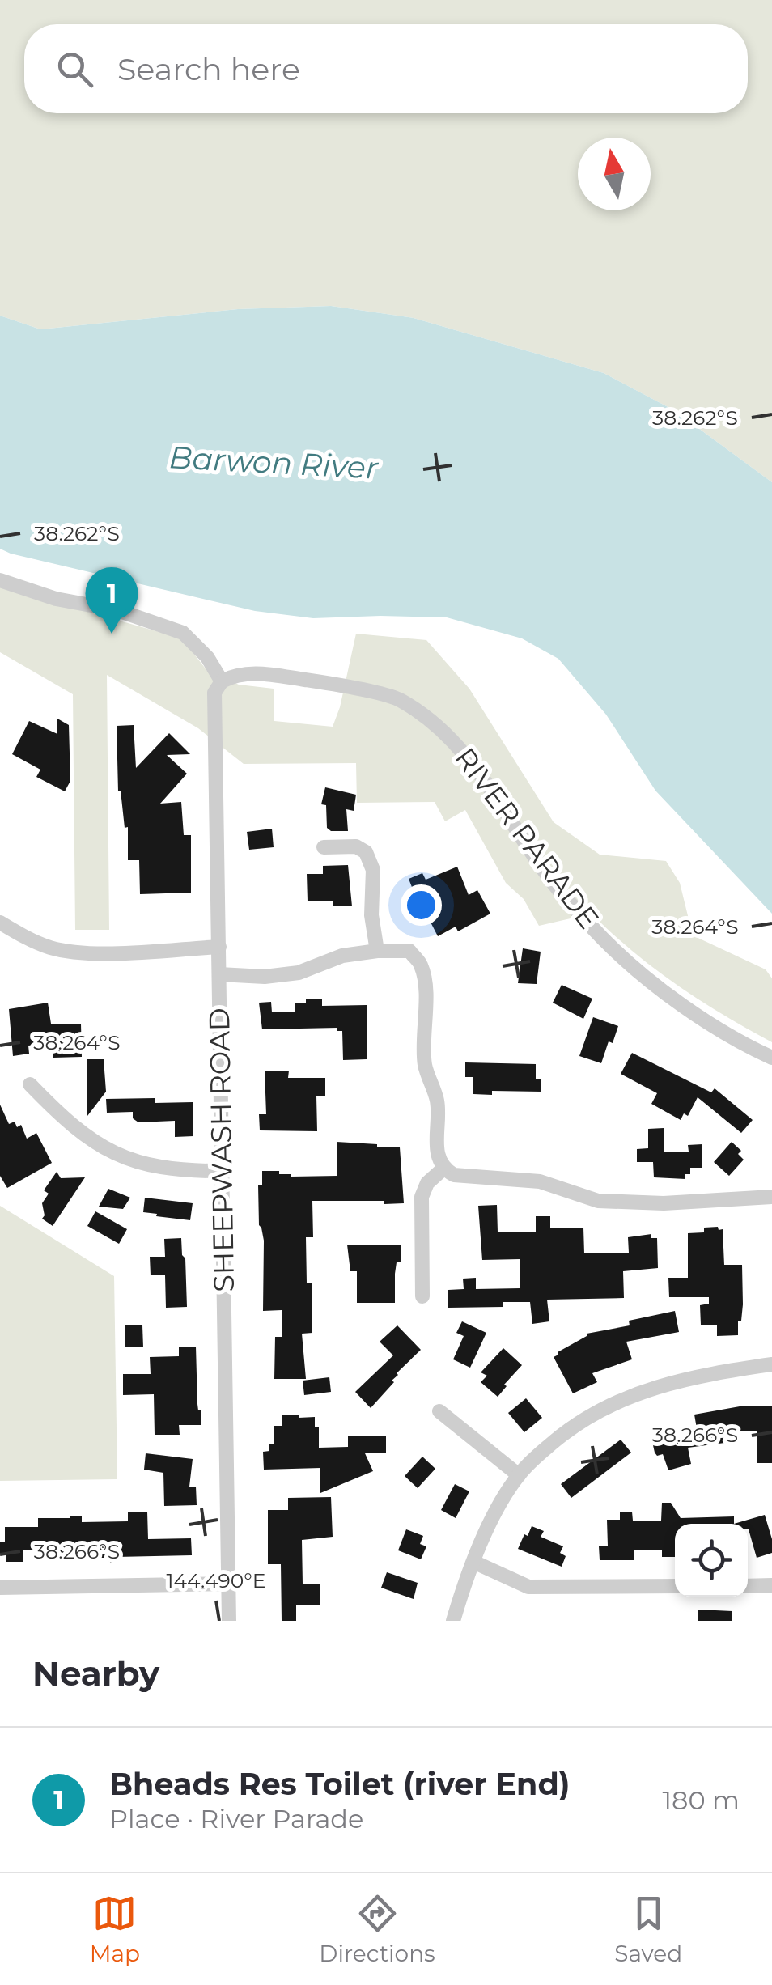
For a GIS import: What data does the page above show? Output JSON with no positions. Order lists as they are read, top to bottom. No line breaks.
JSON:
{"streets":{"street":["RIVER PARADE","SHEEPWASH ROAD"]},"crossings":[["RIVER PARADE","SHEEPWASH ROAD"]],"water":["Barwon River"],"north":"top","page":{"search":"Search here","pins":"1","heading":"Nearby","list":[{"mark":"1","name":"Bheads Res Toilet (river End)","note":"Place · River Parade","value":"180 m"}],"nav":["Map","Directions","Saved"]},"coordinates":["38.262°S","38.264°S","38.266°S","144.490°E"]}
